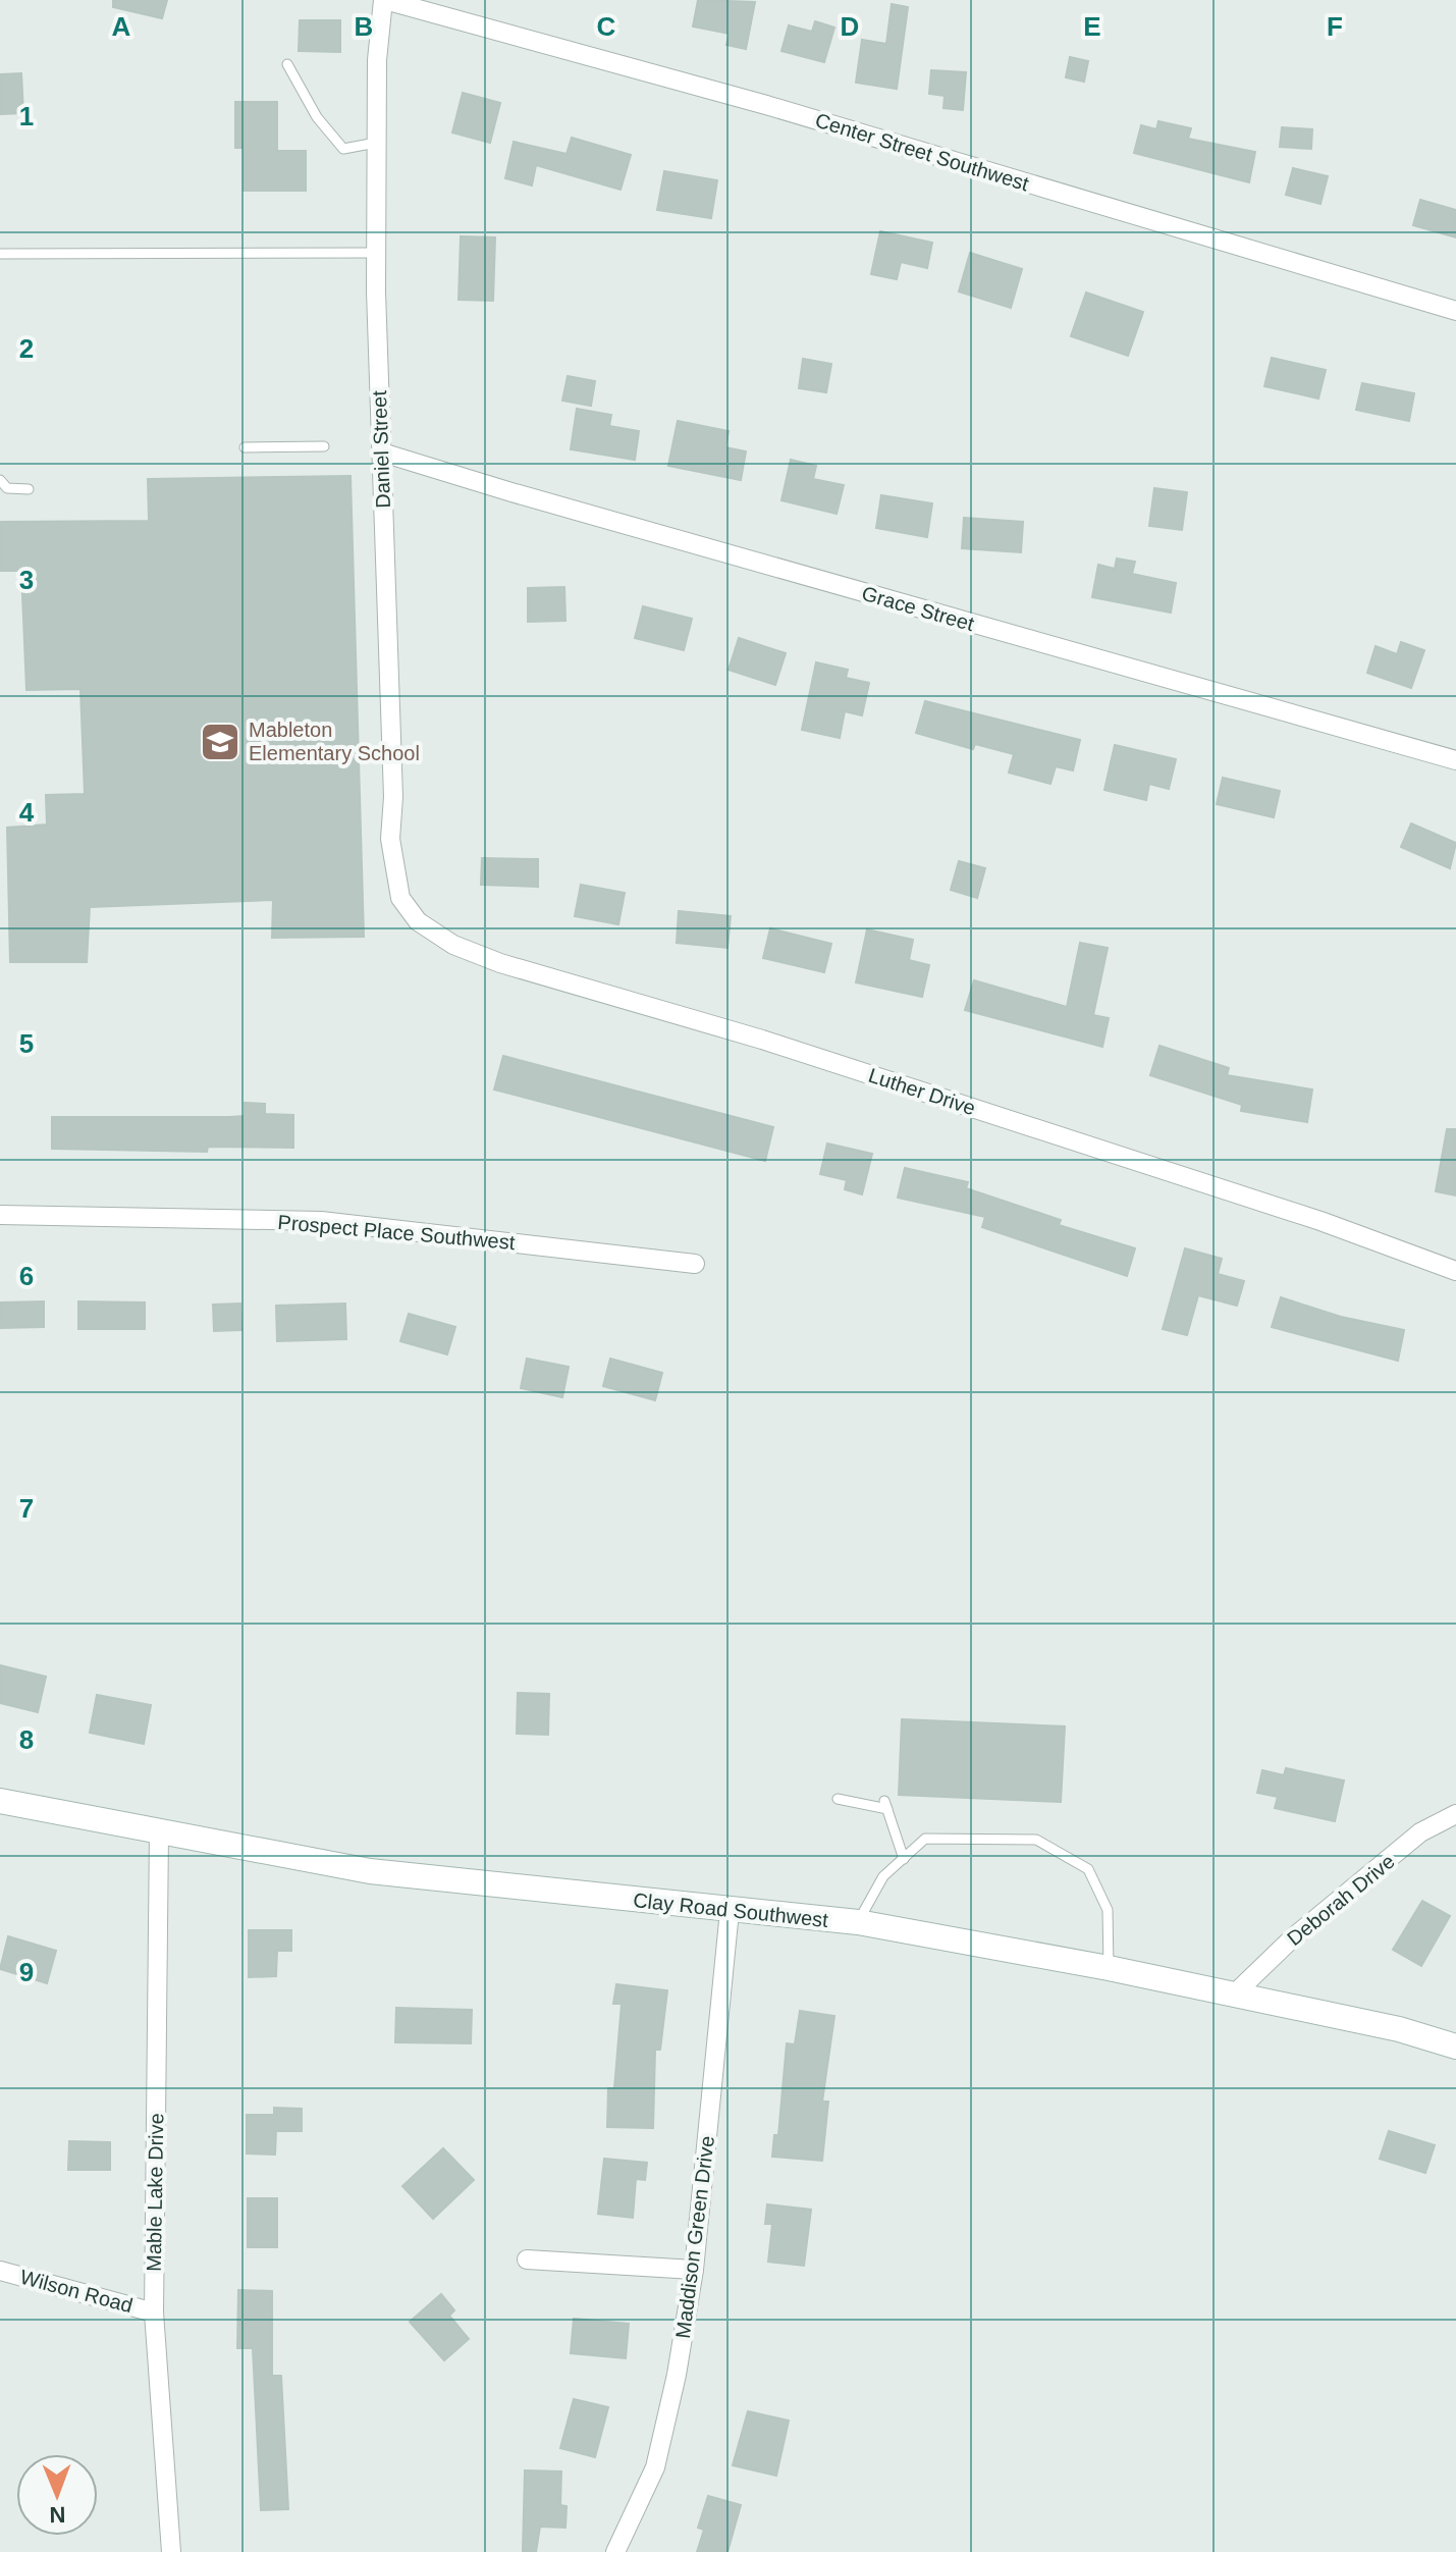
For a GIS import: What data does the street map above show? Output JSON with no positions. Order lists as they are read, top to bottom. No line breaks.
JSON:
{"streets":{"street":["Center Street Southwest","Daniel Street","Grace Street","Luther Drive","Prospect Place Southwest","Deborah Drive","Clay Road Southwest","Mable Lake Drive","Maddison Green Drive","Wilson Road"]},"crossings":[["Center Street Southwest","Daniel Street"],["Daniel Street","Grace Street"],["Daniel Street","Luther Drive"],["Deborah Drive","Clay Road Southwest"],["Clay Road Southwest","Mable Lake Drive"],["Clay Road Southwest","Maddison Green Drive"],["Mable Lake Drive","Wilson Road"]],"places":{"school or university":["Mableton Elementary School"]},"north":"bottom","grid":{"columns":["A","B","C","D","E","F"],"rows":["1","2","3","4","5","6","7","8","9"]}}
